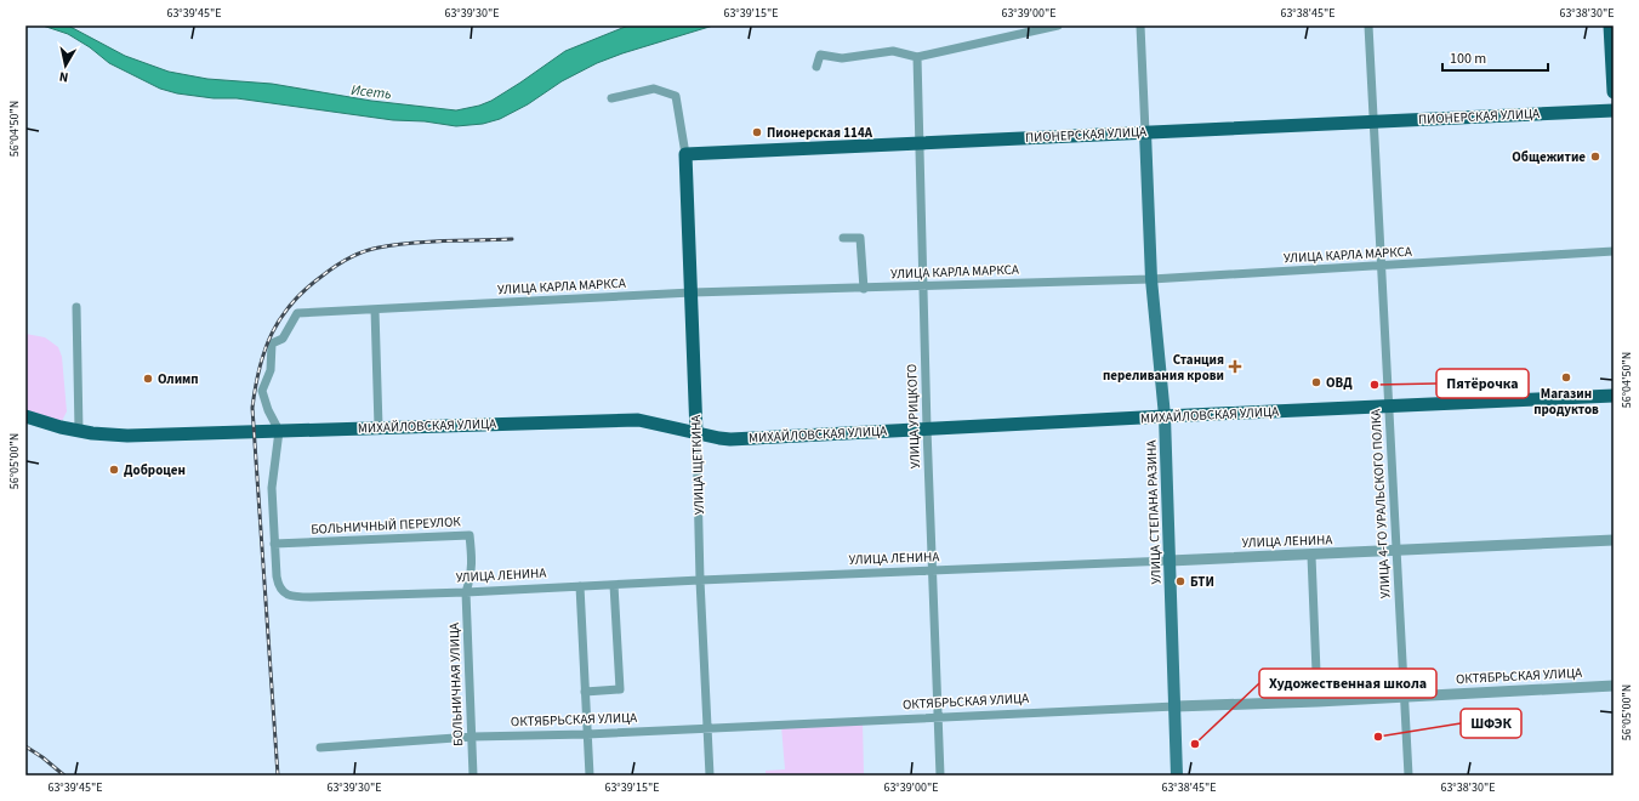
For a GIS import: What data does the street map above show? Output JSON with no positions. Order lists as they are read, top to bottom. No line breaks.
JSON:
{"streets":{"main road":["ПИОНЕРСКАЯ УЛИЦА","МИХАЙЛОВСКАЯ УЛИЦА","УЛИЦА ЩЕТКИНА","УЛИЦА СТЕПАНА РАЗИНА"],"street":["УЛИЦА КАРЛА МАРКСА","УЛИЦА УРИЦКОГО","УЛИЦА 4-ГО УРАЛЬСКОГО ПОЛКА","БОЛЬНИЧНЫЙ ПЕРЕУЛОК","УЛИЦА ЛЕНИНА","ОКТЯБРЬСКАЯ УЛИЦА","БОЛЬНИЧНАЯ УЛИЦА"]},"crossings":[["ПИОНЕРСКАЯ УЛИЦА","УЛИЦА УРИЦКОГО"],["ПИОНЕРСКАЯ УЛИЦА","УЛИЦА ЩЕТКИНА"],["ПИОНЕРСКАЯ УЛИЦА","УЛИЦА 4-ГО УРАЛЬСКОГО ПОЛКА"],["ПИОНЕРСКАЯ УЛИЦА","УЛИЦА СТЕПАНА РАЗИНА"],["УЛИЦА КАРЛА МАРКСА","МИХАЙЛОВСКАЯ УЛИЦА"],["УЛИЦА КАРЛА МАРКСА","УЛИЦА УРИЦКОГО"],["УЛИЦА КАРЛА МАРКСА","УЛИЦА ЩЕТКИНА"],["УЛИЦА КАРЛА МАРКСА","УЛИЦА 4-ГО УРАЛЬСКОГО ПОЛКА"],["УЛИЦА КАРЛА МАРКСА","УЛИЦА СТЕПАНА РАЗИНА"],["УЛИЦА КАРЛА МАРКСА","УЛИЦА ЛЕНИНА"],["МИХАЙЛОВСКАЯ УЛИЦА","УЛИЦА УРИЦКОГО"],["МИХАЙЛОВСКАЯ УЛИЦА","УЛИЦА ЩЕТКИНА"],["МИХАЙЛОВСКАЯ УЛИЦА","УЛИЦА 4-ГО УРАЛЬСКОГО ПОЛКА"],["МИХАЙЛОВСКАЯ УЛИЦА","УЛИЦА СТЕПАНА РАЗИНА"],["МИХАЙЛОВСКАЯ УЛИЦА","УЛИЦА ЛЕНИНА"],["УЛИЦА УРИЦКОГО","УЛИЦА ЛЕНИНА"],["УЛИЦА УРИЦКОГО","ОКТЯБРЬСКАЯ УЛИЦА"],["УЛИЦА ЩЕТКИНА","УЛИЦА ЛЕНИНА"],["УЛИЦА ЩЕТКИНА","ОКТЯБРЬСКАЯ УЛИЦА"],["УЛИЦА 4-ГО УРАЛЬСКОГО ПОЛКА","УЛИЦА ЛЕНИНА"],["УЛИЦА 4-ГО УРАЛЬСКОГО ПОЛКА","ОКТЯБРЬСКАЯ УЛИЦА"],["УЛИЦА СТЕПАНА РАЗИНА","УЛИЦА ЛЕНИНА"],["УЛИЦА СТЕПАНА РАЗИНА","ОКТЯБРЬСКАЯ УЛИЦА"],["БОЛЬНИЧНЫЙ ПЕРЕУЛОК","УЛИЦА ЛЕНИНА"],["БОЛЬНИЧНЫЙ ПЕРЕУЛОК","БОЛЬНИЧНАЯ УЛИЦА"],["УЛИЦА ЛЕНИНА","БОЛЬНИЧНАЯ УЛИЦА"],["ОКТЯБРЬСКАЯ УЛИЦА","БОЛЬНИЧНАЯ УЛИЦА"]],"water":["Исеть"],"places":{"other":["Пионерская 114А","Общежитие","Магазин продуктов","Олимп","ОВД","Пятёрочка","Доброцен","БТИ","ШФЭК","Художественная школа"],"health":["Станция переливания крови"]},"scale_bar":"100 m","north":"bottom","coordinates":["63°39'45\"E","63°39'30\"E","63°39'15\"E","63°39'00\"E","63°38'45\"E","63°38'30\"E","56°04'50\"N","56°05'00\"N"]}
